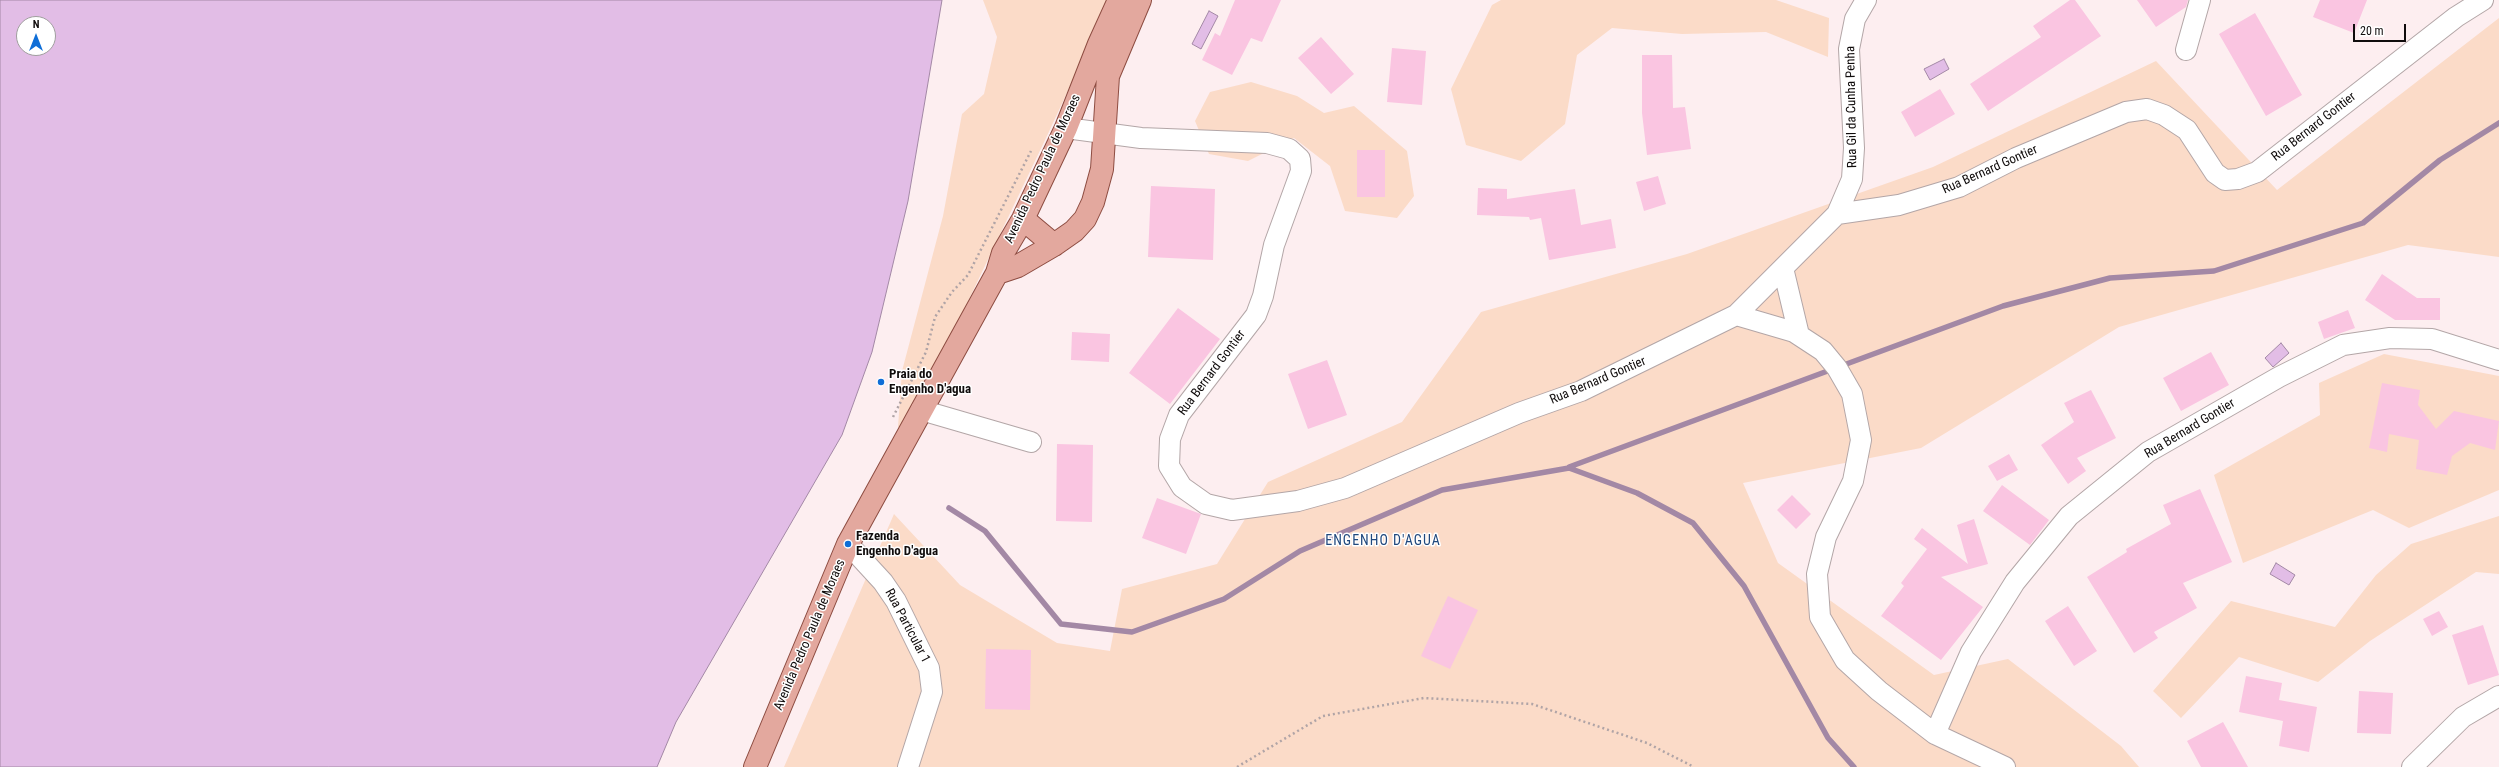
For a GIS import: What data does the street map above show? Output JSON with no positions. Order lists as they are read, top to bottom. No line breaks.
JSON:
{"streets":{"main road":["Avenida Pedro Paula de Moraes"],"street":["Rua Gil da Cunha Penha","Rua Bernard Gontier","Rua Particular 1"]},"crossings":[["Rua Gil da Cunha Penha","Rua Bernard Gontier"],["Rua Bernard Gontier","Avenida Pedro Paula de Moraes"],["Avenida Pedro Paula de Moraes","Rua Particular 1"]],"districts":["ENGENHO D'AGUA"],"places":["Praia do Engenho D'agua","Fazenda Engenho D'agua"],"scale_bar":"20 m","north":"top"}
